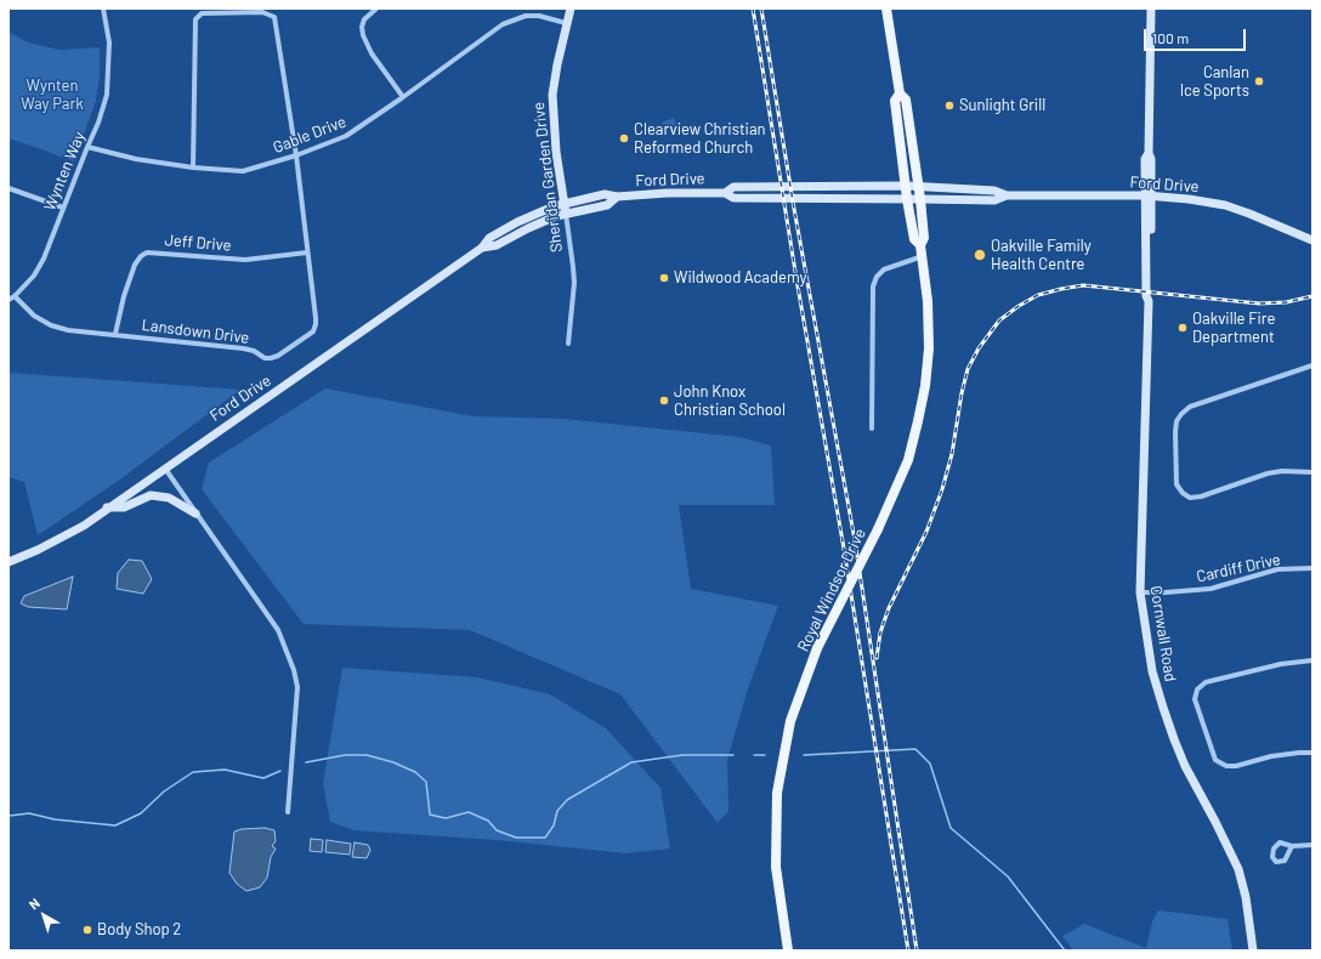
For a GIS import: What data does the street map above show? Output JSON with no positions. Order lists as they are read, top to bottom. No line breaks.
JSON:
{"streets":{"main road":["Sheridan Garden Drive","Ford Drive","Royal Windsor Drive","Cornwall Road"],"street":["Gable Drive","Wynten Way","Jeff Drive","Lansdown Drive","Cardiff Drive"]},"crossings":[["Gable Drive","Wynten Way"],["Gable Drive","Sheridan Garden Drive"],["Gable Drive","Lansdown Drive"],["Wynten Way","Lansdown Drive"],["Sheridan Garden Drive","Ford Drive"],["Ford Drive","Royal Windsor Drive"],["Ford Drive","Cornwall Road"],["Jeff Drive","Lansdown Drive"],["Cardiff Drive","Cornwall Road"]],"parks":["Wynten Way Park"],"places":["Canlan Ice Sports","Sunlight Grill","Clearview Christian Reformed Church","Oakville Family Health Centre","Wildwood Academy","Oakville Fire Department","John Knox Christian School","Body Shop 2"],"scale_bar":"100 m","north":"top left"}
